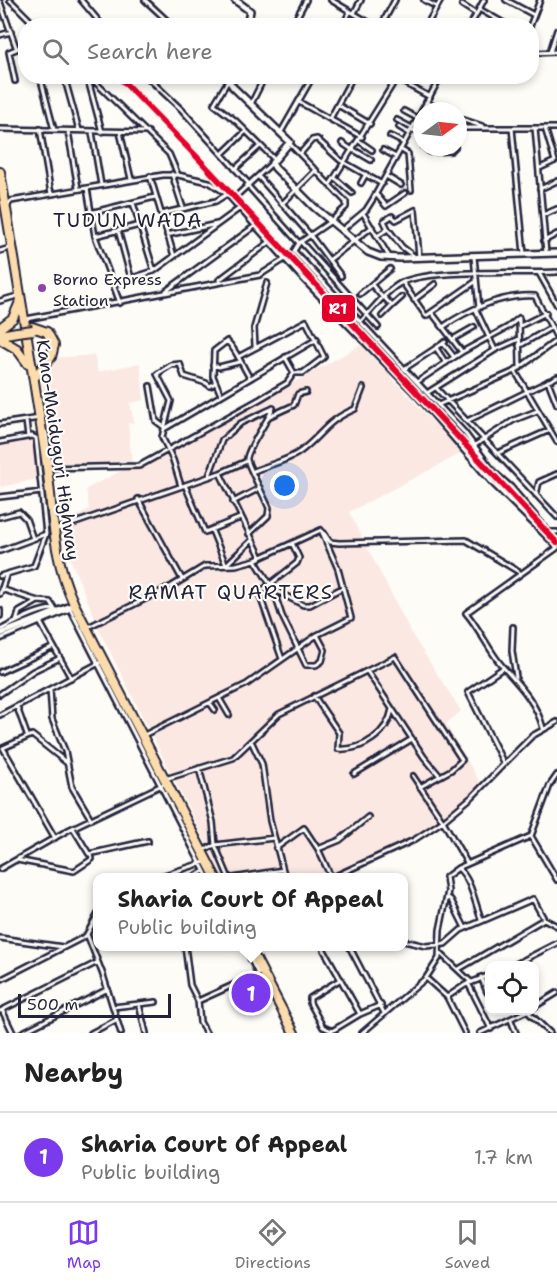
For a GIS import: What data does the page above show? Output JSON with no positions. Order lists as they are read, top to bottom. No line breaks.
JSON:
{"streets":{"highway":["Kano-Maiduguri Highway"]},"districts":["TUDUN WADA","RAMAT QUARTERS"],"places":["Borno Express Station"],"lines":["transit line R1"],"scale_bar":"500 m","north":"right","page":{"search":"Search here","popup":["Sharia Court Of Appeal","Public building"],"pins":"1","scale":"500 m","heading":"Nearby","list":[{"mark":"1","name":"Sharia Court Of Appeal","note":"Public building","value":"1.7 km"}],"nav":["Map","Directions","Saved"]}}
